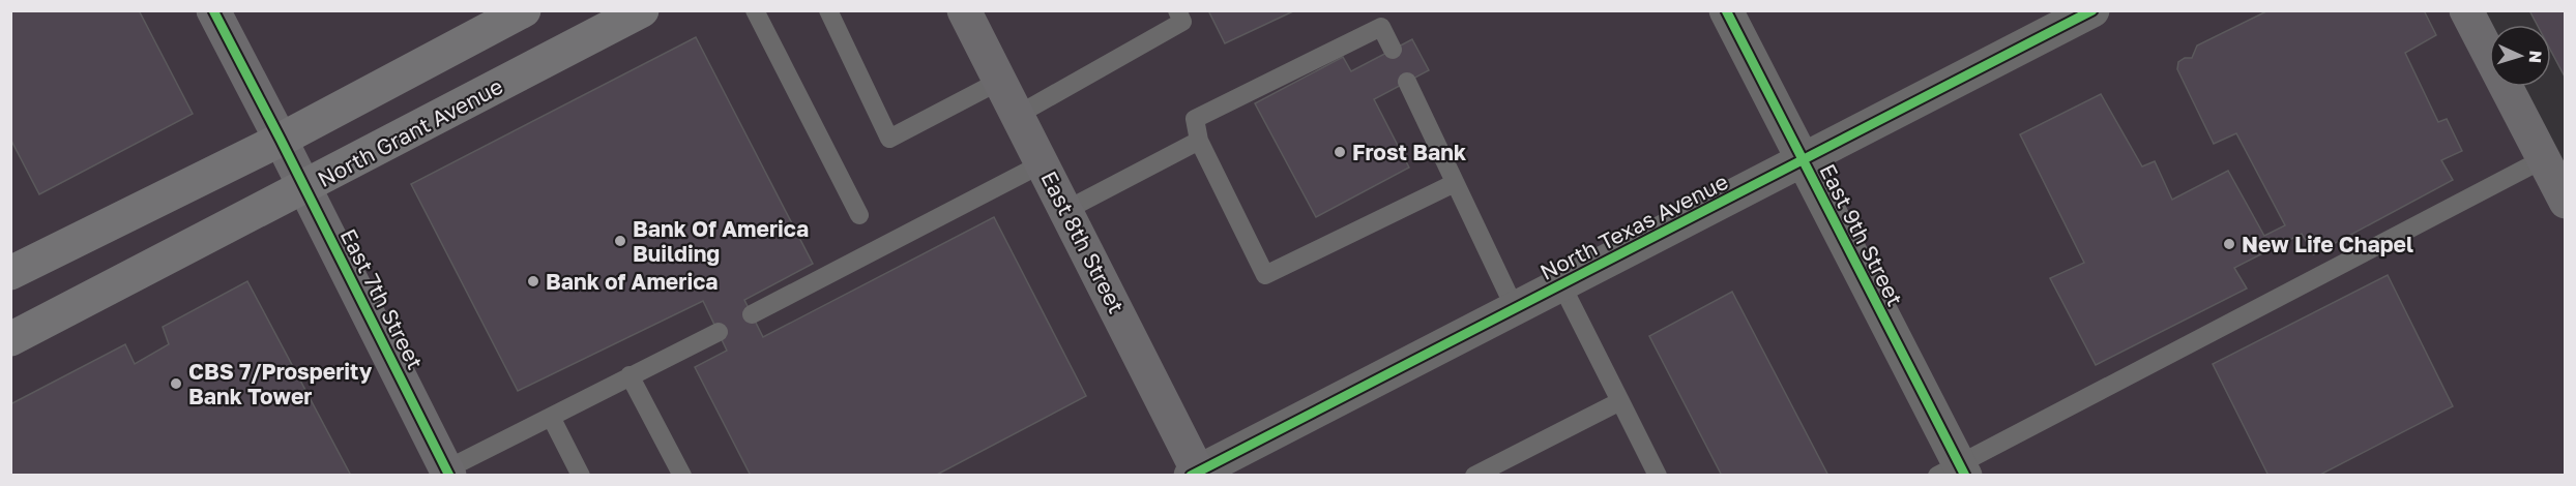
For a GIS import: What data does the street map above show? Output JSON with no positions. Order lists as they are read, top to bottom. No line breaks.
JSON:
{"streets":{"main road":["North Grant Avenue"],"street":["North Texas Avenue","East 9th Street","East 8th Street","East 7th Street"]},"crossings":[["North Grant Avenue","East 7th Street"],["North Texas Avenue","East 9th Street"],["North Texas Avenue","East 8th Street"]],"places":["Frost Bank","Bank Of America Building","New Life Chapel","Bank of America","CBS 7/Prosperity Bank Tower"],"north":"right"}
